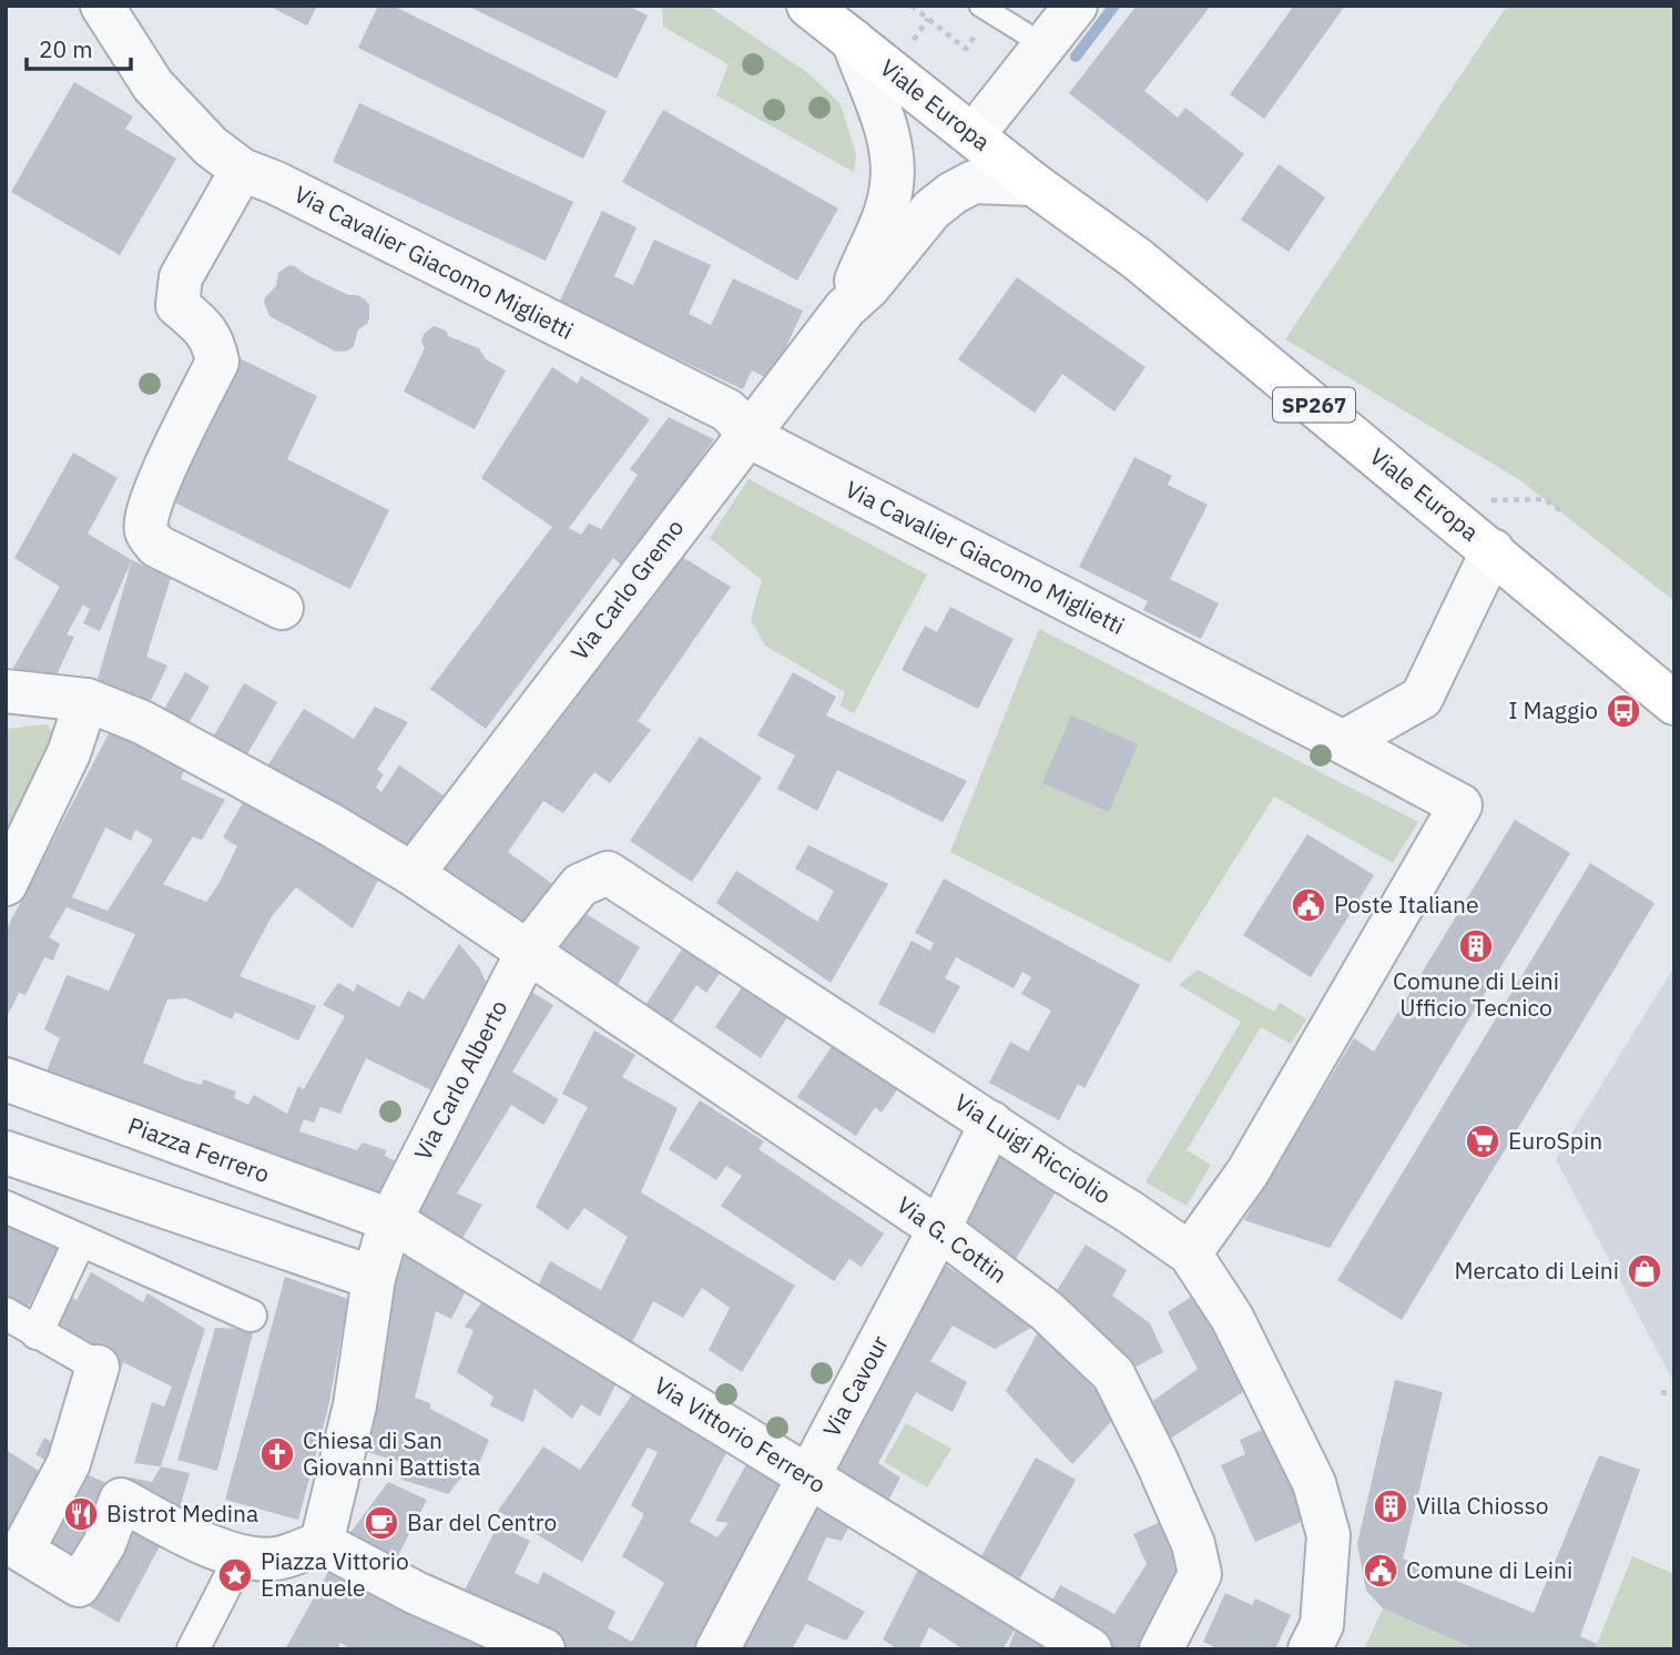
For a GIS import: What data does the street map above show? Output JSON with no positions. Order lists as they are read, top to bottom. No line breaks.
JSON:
{"streets":{"main road":["Viale Europa","SP267"],"street":["Via Cavalier Giacomo Miglietti","Via Carlo Gremo","Via Carlo Alberto","Via Luigi Ricciolio","Piazza Ferrero","Via G. Cottin","Via Cavour","Via Vittorio Ferrero"]},"crossings":[["Viale Europa","Via Carlo Gremo"],["Via Cavalier Giacomo Miglietti","Via Carlo Gremo"],["Via Cavalier Giacomo Miglietti","Via Luigi Ricciolio"],["Via Carlo Alberto","Via Luigi Ricciolio"],["Via Carlo Alberto","Piazza Ferrero"],["Via Carlo Alberto","Via G. Cottin"],["Via Carlo Alberto","Via Vittorio Ferrero"],["Via Luigi Ricciolio","Via G. Cottin"],["Via Luigi Ricciolio","Via Cavour"],["Piazza Ferrero","Via Vittorio Ferrero"],["Via G. Cottin","Via Cavour"],["Via Cavour","Via Vittorio Ferrero"]],"places":{"bus stop":["I Maggio"],"public building":["Poste Italiane","Comune di Leini"],"building":["Comune di Leini Ufficio Tecnico","Villa Chiosso"],"supermarket":["EuroSpin"],"shop":["Mercato di Leini"],"church":["Chiesa di San Giovanni Battista"],"restaurant":["Bistrot Medina"],"cafe":["Bar del Centro"],"place":["Piazza Vittorio Emanuele"]},"scale_bar":"20 m"}
